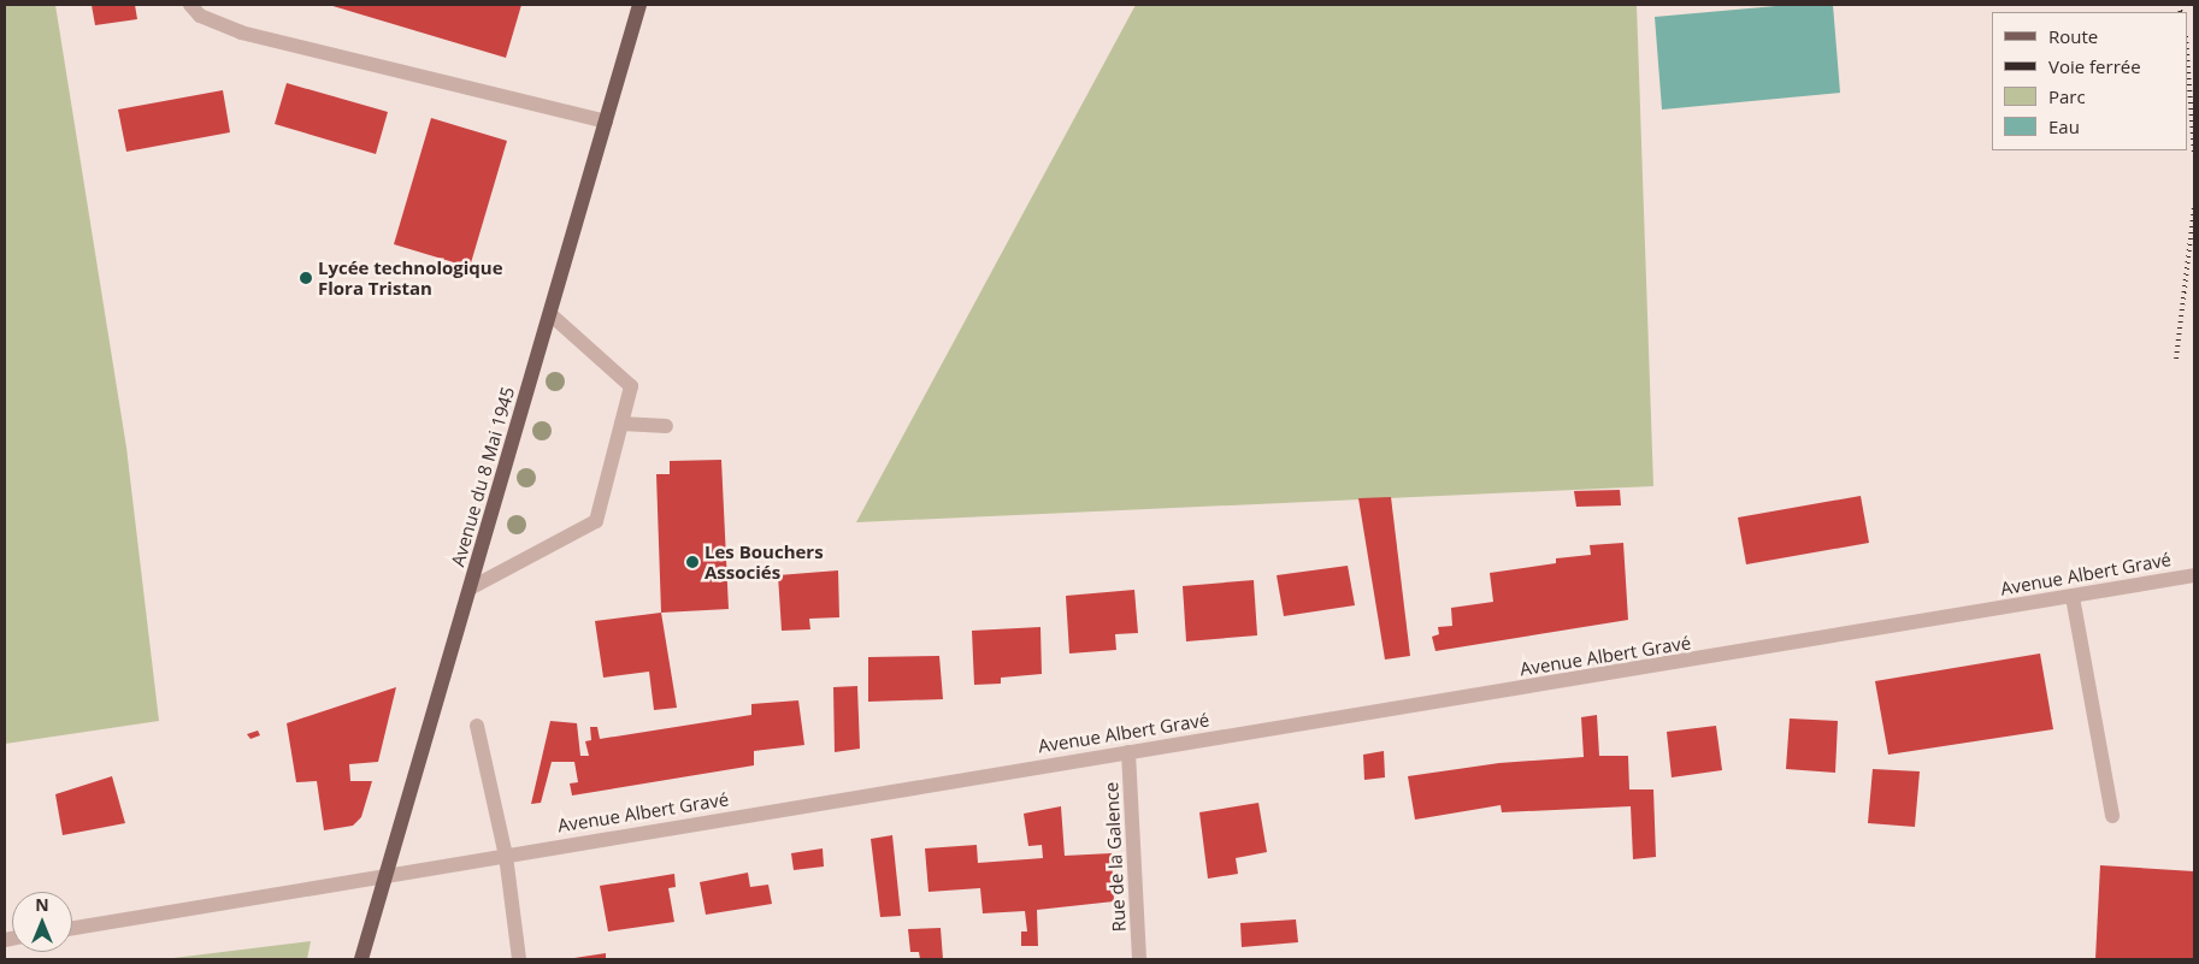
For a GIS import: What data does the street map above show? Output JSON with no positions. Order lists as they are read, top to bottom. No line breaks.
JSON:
{"streets":{"main road":["Avenue du 8 Mai 1945"],"street":["Avenue Albert Gravé","Rue de la Galence"]},"crossings":[["Avenue du 8 Mai 1945","Avenue Albert Gravé"],["Avenue Albert Gravé","Rue de la Galence"]],"places":["Lycée technologique Flora Tristan","Les Bouchers Associés"],"legend":["Route","Voie ferrée","Parc","Eau"],"north":"top"}
